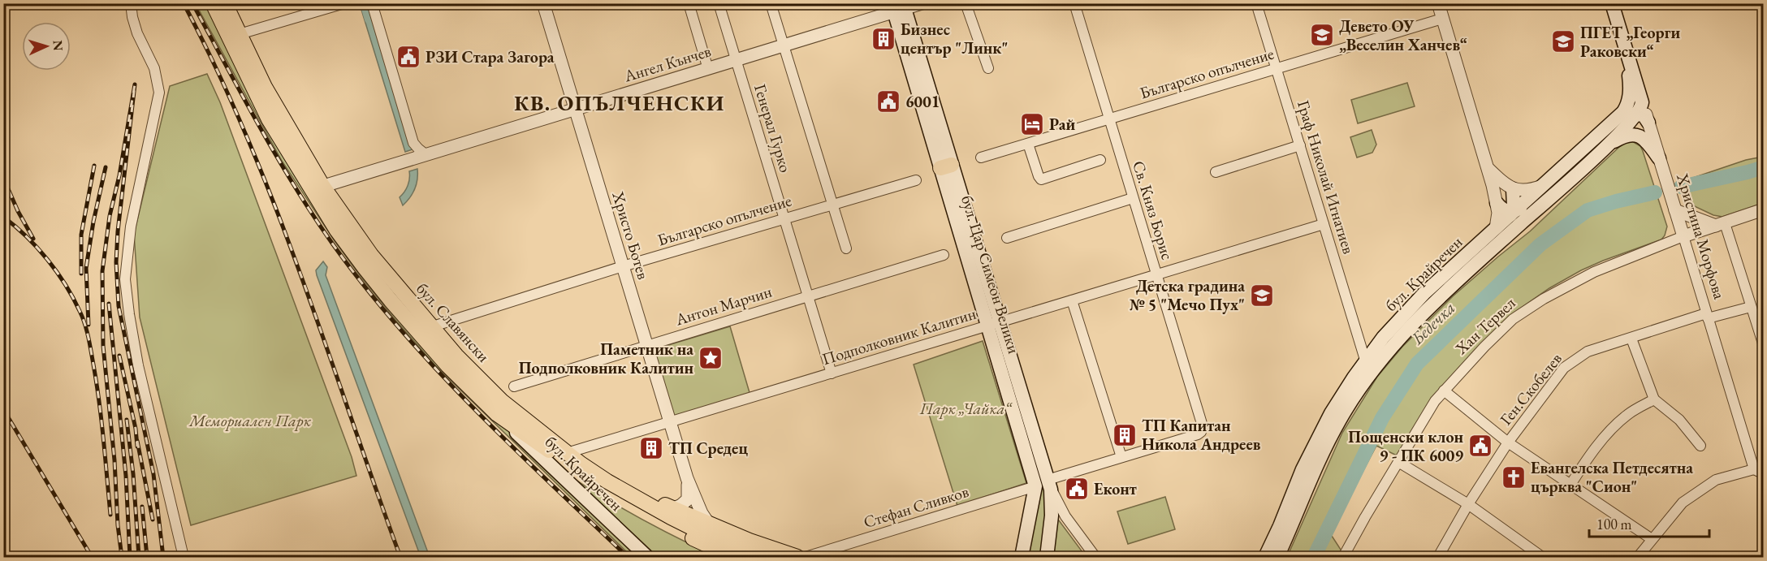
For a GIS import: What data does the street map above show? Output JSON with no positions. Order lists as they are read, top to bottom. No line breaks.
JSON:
{"streets":{"main road":["Христина Морфова","бул. Крайречен","бул. Цар Симеон Велики","бул. Славянски"],"street":["Ангел Кънчев","Българско опълчение","Генерал Гурко","Граф Николай Игнатиев","Св. Княз Борис","Христо Ботев","Антон Марчин","Хан Тервел","Подполковник Калитин","Ген.Скобелев","Стефан Сливков"]},"crossings":[["Ангел Кънчев","Генерал Гурко"],["Ангел Кънчев","Христо Ботев"],["Ангел Кънчев","бул. Цар Симеон Велики"],["Ангел Кънчев","бул. Славянски"],["Българско опълчение","Генерал Гурко"],["Българско опълчение","Граф Николай Игнатиев"],["Българско опълчение","Св. Княз Борис"],["Българско опълчение","Христо Ботев"],["Българско опълчение","бул. Славянски"],["Генерал Гурко","Антон Марчин"],["Генерал Гурко","Подполковник Калитин"],["Граф Николай Игнатиев","бул. Крайречен"],["Граф Николай Игнатиев","Подполковник Калитин"],["Св. Княз Борис","Подполковник Калитин"],["Христо Ботев","Антон Марчин"],["Христо Ботев","Подполковник Калитин"],["Христина Морфова","бул. Крайречен"],["Христина Морфова","Хан Тервел"],["Христина Морфова","Ген.Скобелев"],["бул. Крайречен","бул. Славянски"],["бул. Цар Симеон Велики","Подполковник Калитин"],["бул. Цар Симеон Велики","Стефан Сливков"],["бул. Славянски","Подполковник Калитин"]],"districts":["КВ. ОПЪЛЧЕНСКИ"],"water":["Бедечка"],"parks":["Парк „Чайка“","Мемориален Парк"],"places":{"school or university":["Девето ОУ „Веселин Ханчев“","ПГЕТ „Георги Раковски“","Детска градина № 5 \"Мечо Пух\""],"building":["Бизнес център \"Линк\"","ТП Капитан Никола Андреев","ТП Средец"],"public building":["РЗИ Стара Загора","6001","Пощенски клон 9 - ПК 6009","Еконт"],"hotel":["Рай"],"place":["Паметник на Подполковник Калитин"],"church":["Евангелска Петдесятна църква \"Сион\""]},"scale_bar":"100 m","north":"right"}
